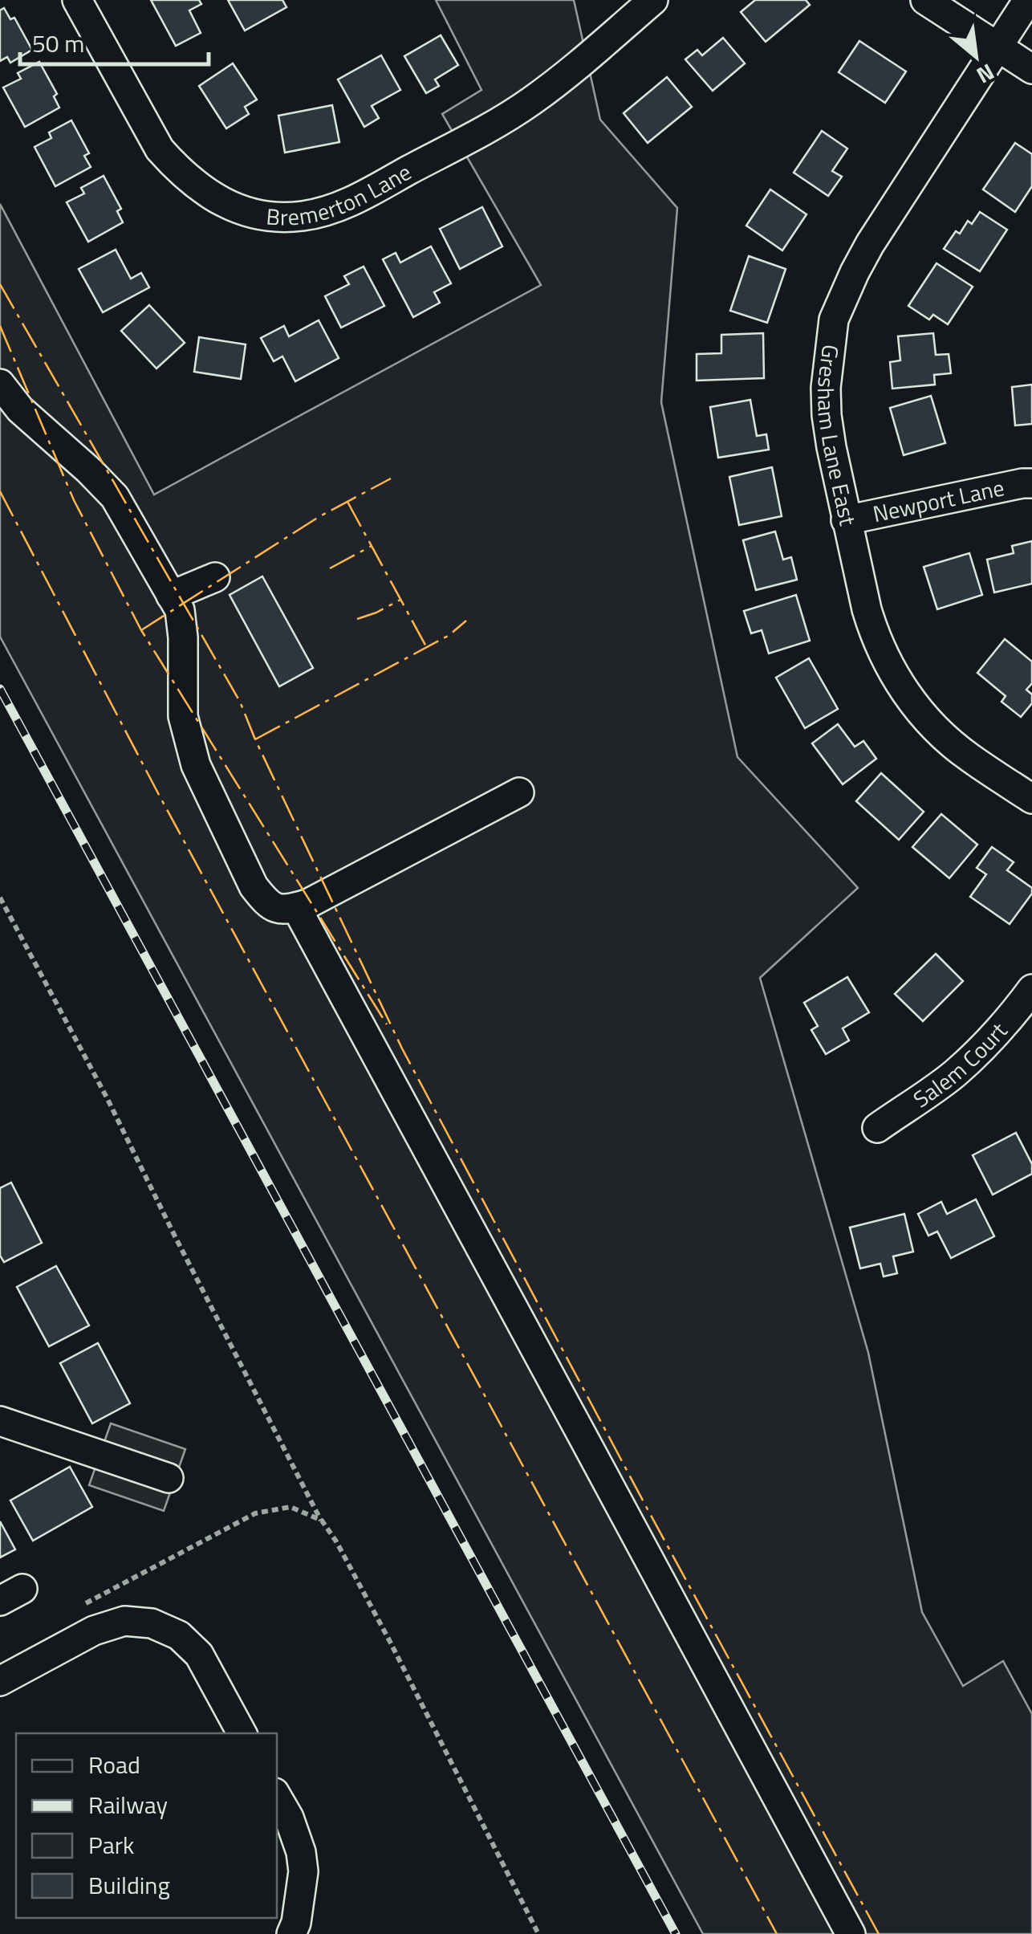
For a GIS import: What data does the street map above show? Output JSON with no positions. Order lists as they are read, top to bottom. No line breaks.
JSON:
{"streets":{"street":["Bremerton Lane","Gresham Lane East","Newport Lane","Salem Court"]},"crossings":[["Gresham Lane East","Newport Lane"]],"legend":["Road","Railway","Park","Building"],"scale_bar":"50 m","north":"bottom right"}
